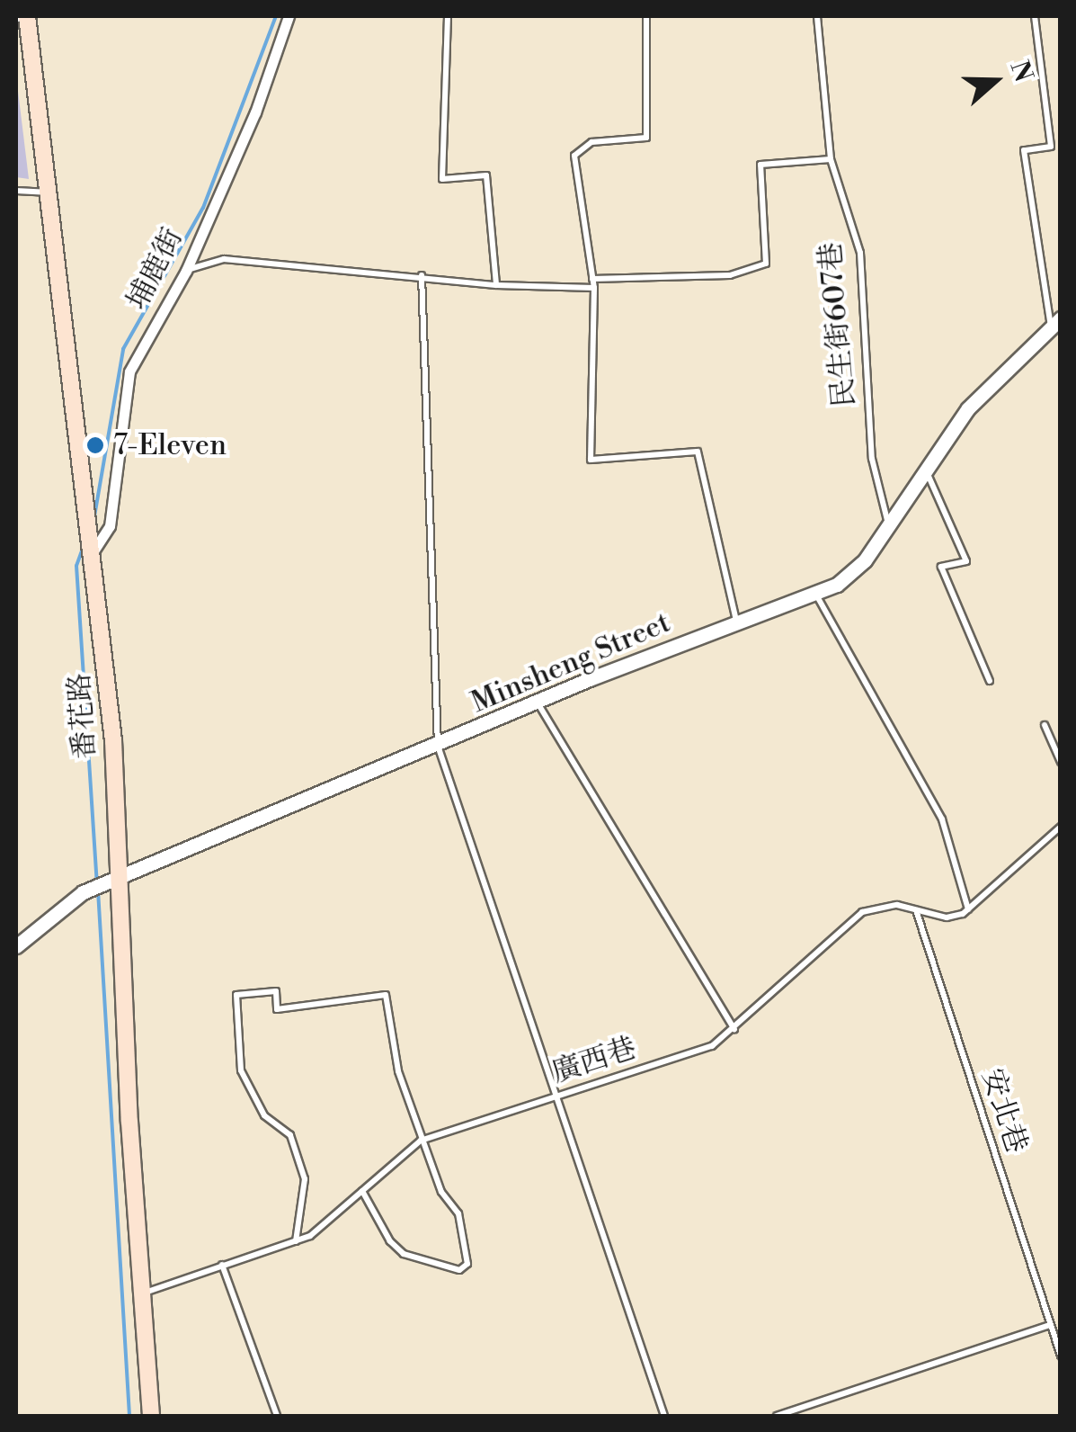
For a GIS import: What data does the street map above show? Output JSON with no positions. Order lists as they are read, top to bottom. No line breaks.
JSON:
{"streets":{"main road":["番花路"],"street":["埔鹿街","Minsheng Street"],"lane":["民生街607巷","廣西巷","安北巷"]},"crossings":[["埔鹿街","番花路"],["民生街607巷","Minsheng Street"],["Minsheng Street","番花路"],["番花路","廣西巷"],["廣西巷","安北巷"]],"places":["7-Eleven"],"north":"right"}
